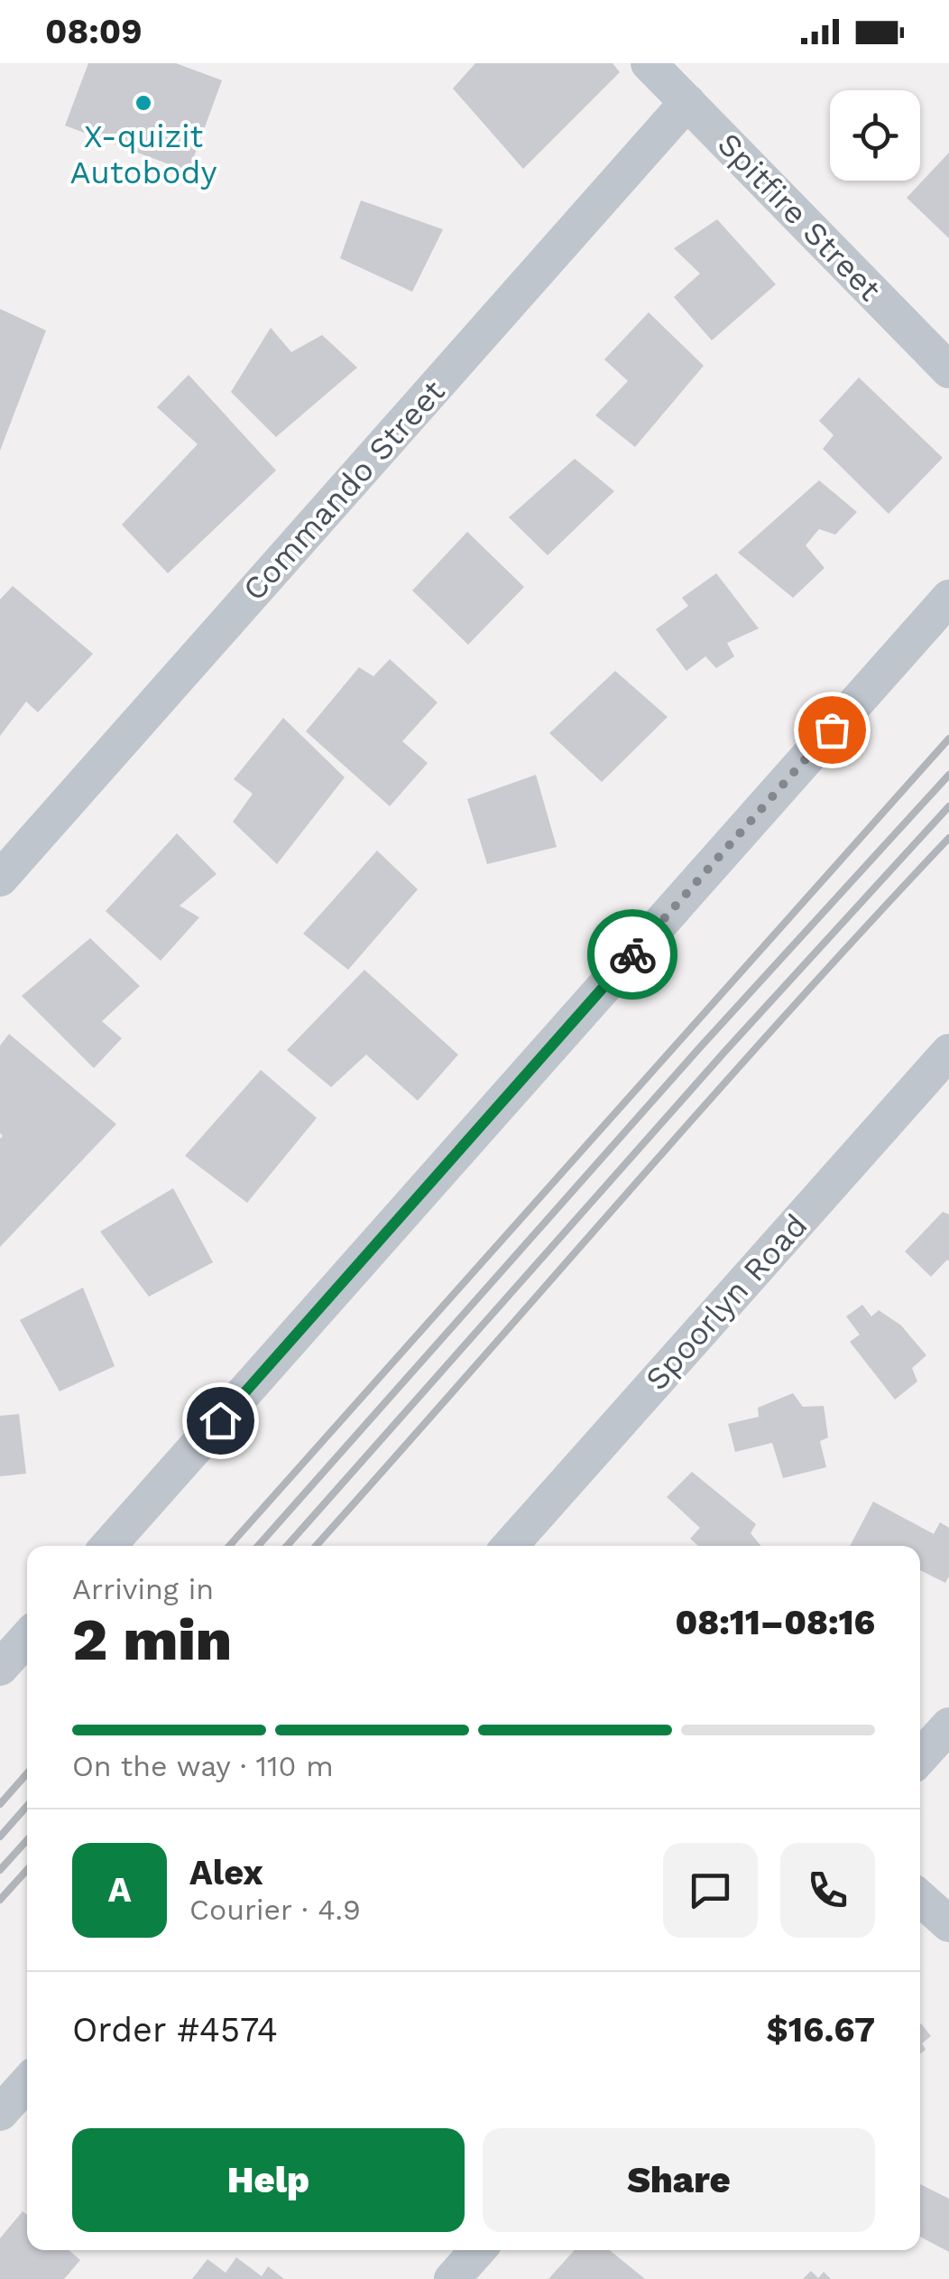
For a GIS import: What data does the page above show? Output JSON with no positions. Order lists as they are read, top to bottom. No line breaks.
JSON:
{"streets":{"street":["Spitfire Street","Commando Street","Spoorlyn Road"]},"crossings":[["Spitfire Street","Commando Street"]],"places":["X-quizit Autobody"],"page":{"status":"08:09","heading":["2 min","Arriving in","08:11–08:16"],"panel":["Alex","Courier · 4.9","Order #4574","$16.67"],"bar":"On the way · 110 m","round":"A","buttons":["Help","Share"]}}
